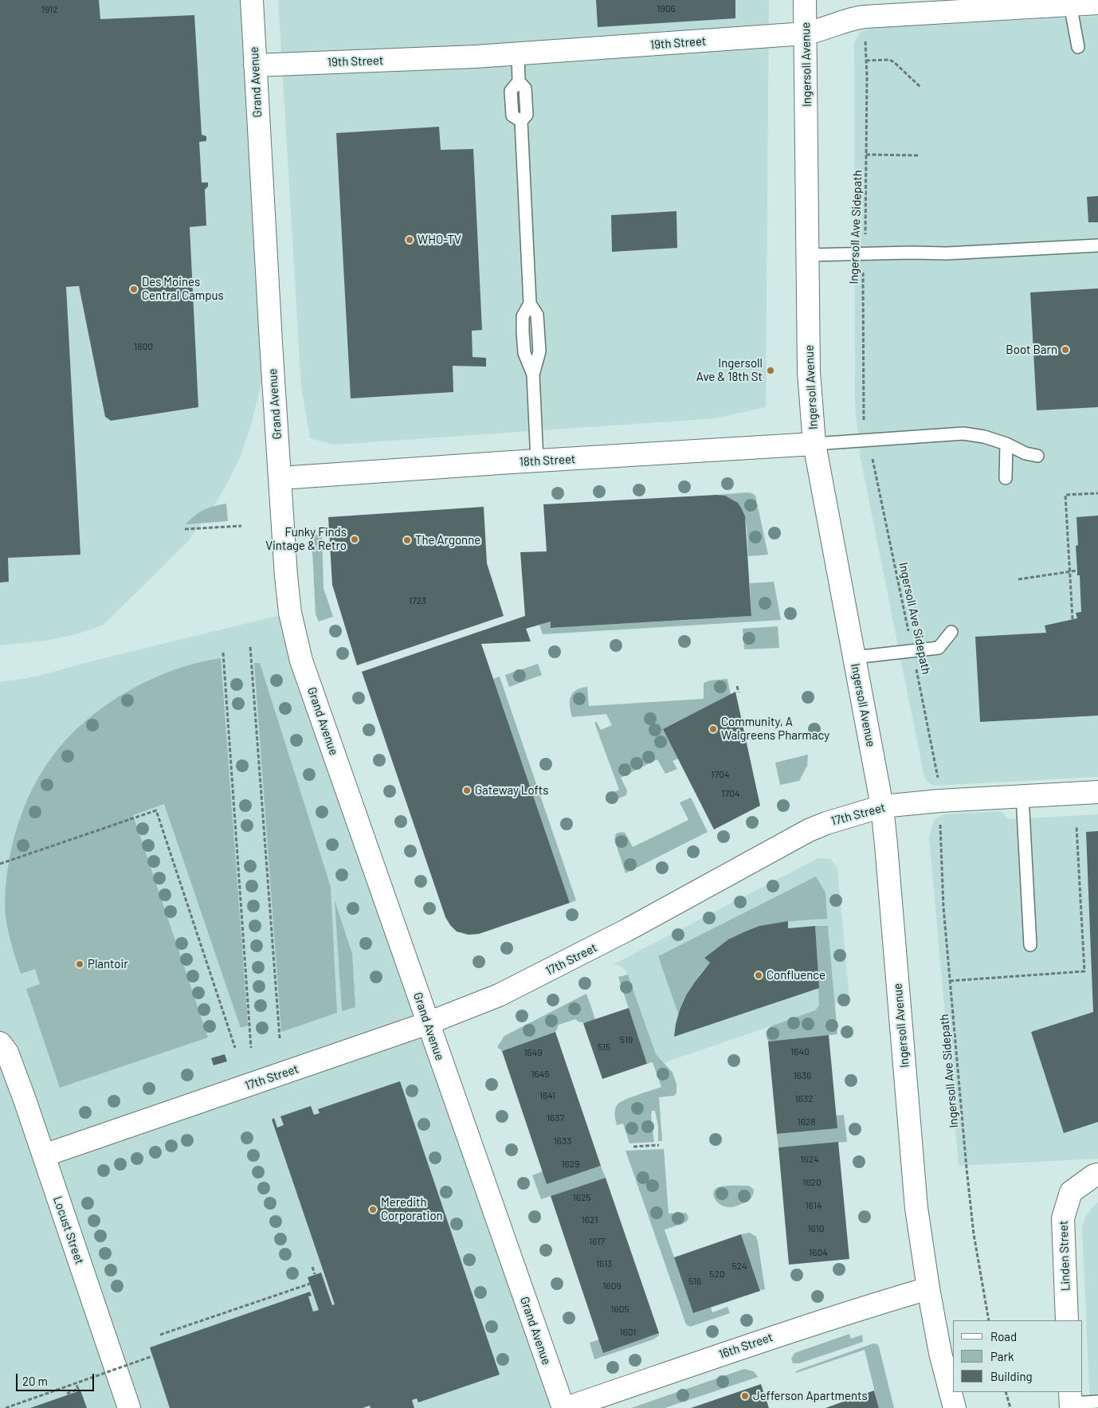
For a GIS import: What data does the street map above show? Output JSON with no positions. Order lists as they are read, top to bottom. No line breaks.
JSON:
{"streets":{"main road":["19th Street","Ingersoll Avenue","Grand Avenue","18th Street","17th Street","Locust Street","Linden Street","16th Street"],"path":["Ingersoll Ave Sidepath"]},"crossings":[["19th Street","Ingersoll Avenue"],["19th Street","Grand Avenue"],["Ingersoll Avenue","18th Street"],["Ingersoll Avenue","17th Street"],["Ingersoll Avenue","16th Street"],["Grand Avenue","18th Street"],["Grand Avenue","17th Street"],["Grand Avenue","16th Street"],["17th Street","Locust Street"]],"places":["WHO-TV","Des Moines Central Campus","Boot Barn","Ingersoll Ave & 18th St","Funky Finds Vintage & Retro","The Argonne","Community, A Walgreens Pharmacy","Gateway Lofts","Plantoir","Confluence","Meredith Corporation","Jefferson Apartments"],"house_numbers":["1906","1912","1800","1723","1704","1704","519","515","1640","1649","1645","1636","1641","1632","1637","1628","1633","1624","1629","1620","1625","1614","1621","1610","1617","1604","1613","524","520","516","1609","1605","1601"],"legend":["Road","Park","Building"],"scale_bar":"20 m"}
